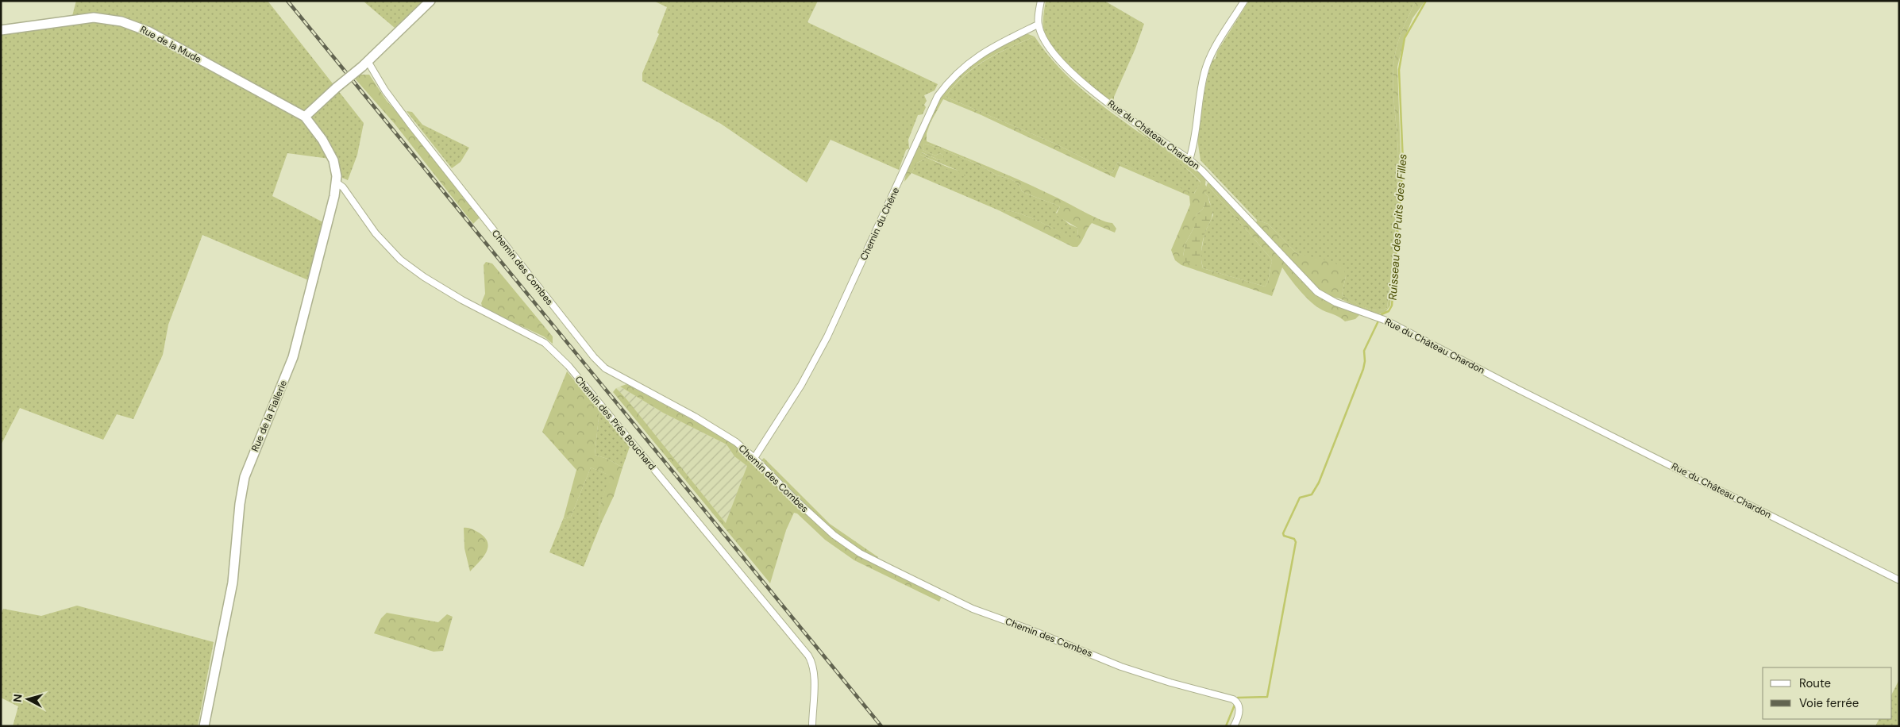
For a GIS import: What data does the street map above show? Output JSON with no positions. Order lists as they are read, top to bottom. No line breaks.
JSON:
{"streets":{"street":["Rue de la Mude","Rue du Château Chardon","Chemin du Chêne","Chemin des Combes","Rue de la Fiallerie","Chemin des Prés Bouchard"]},"crossings":[["Rue de la Mude","Rue de la Fiallerie"],["Rue du Château Chardon","Chemin du Chêne"],["Chemin du Chêne","Chemin des Combes"],["Rue de la Fiallerie","Chemin des Prés Bouchard"]],"water":["Ruisseau des Puits des Filles"],"legend":["Route","Voie ferrée"],"north":"left"}
